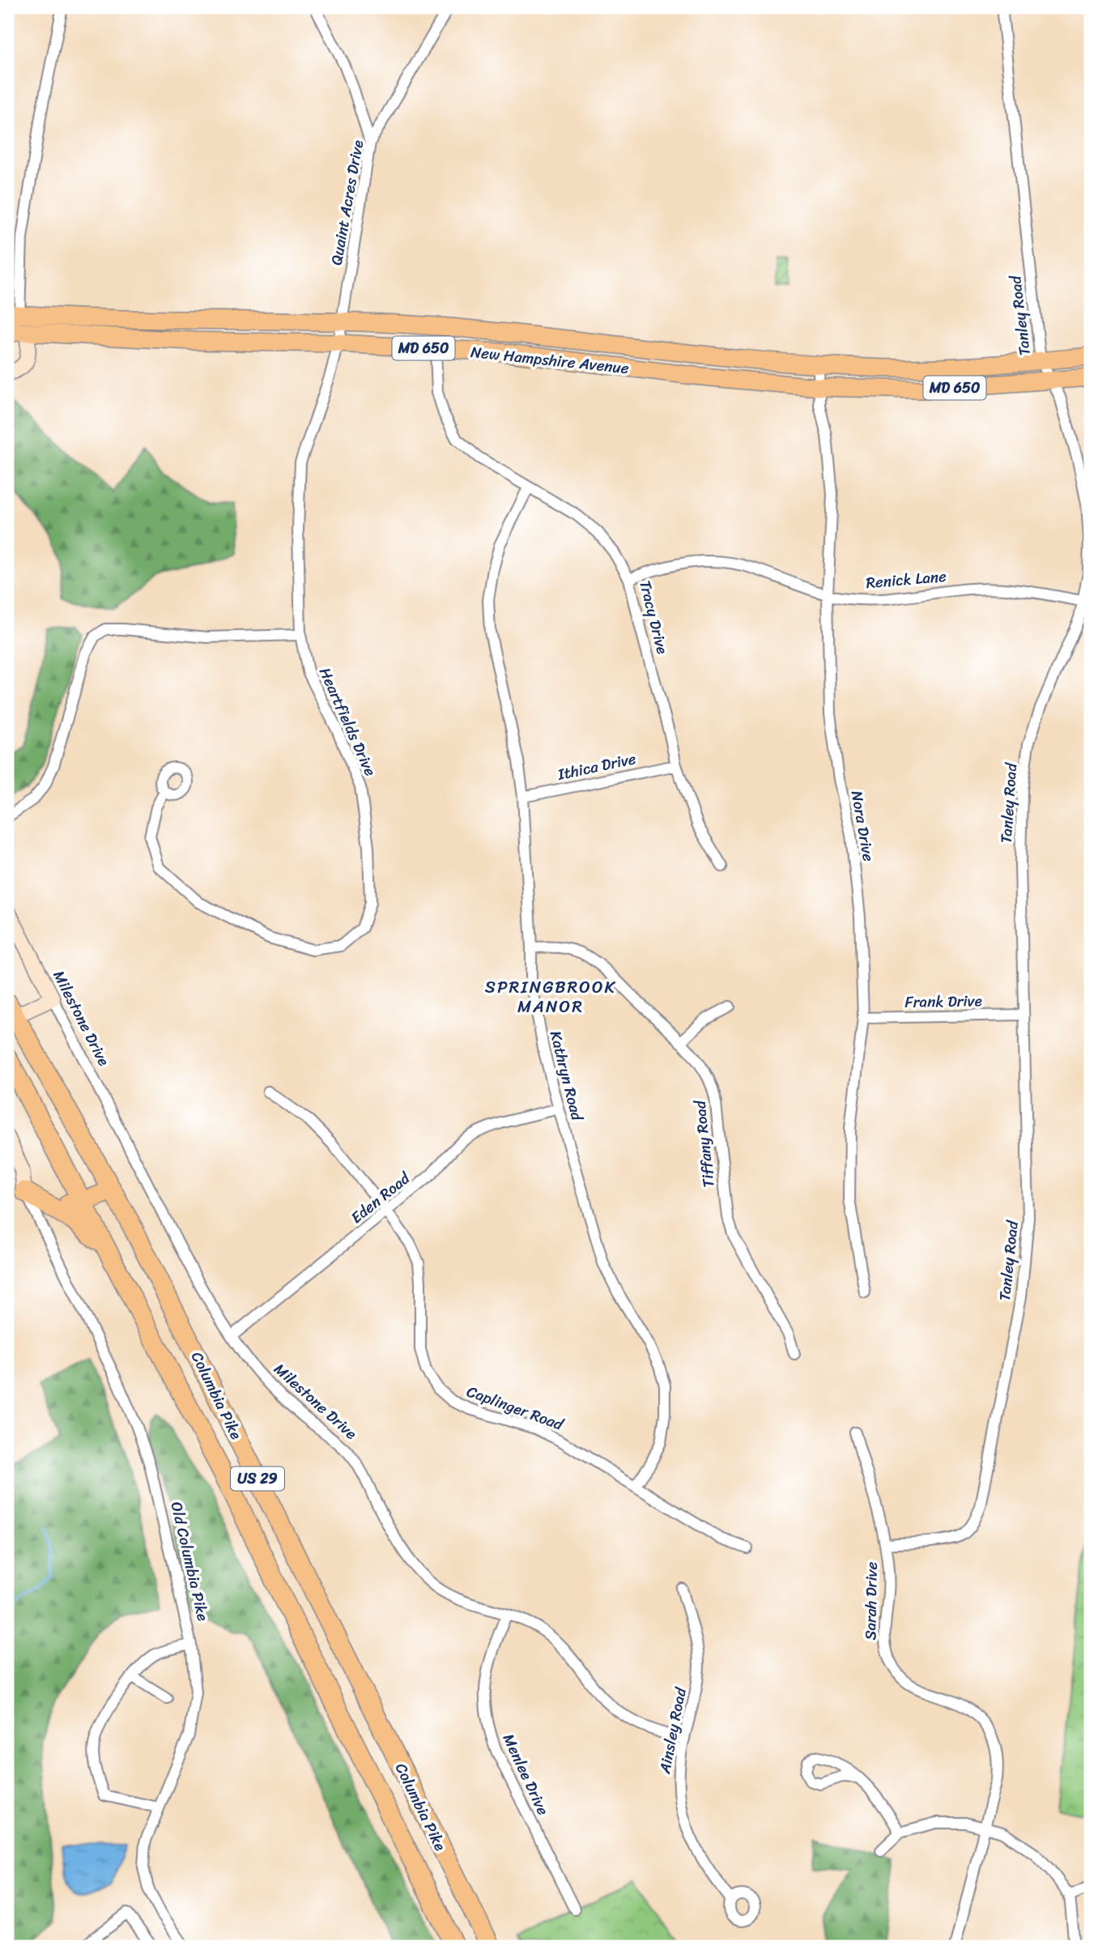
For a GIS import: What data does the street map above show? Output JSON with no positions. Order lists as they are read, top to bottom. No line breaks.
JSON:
{"streets":{"highway":["Columbia Pike","US 29"],"main road":["MD 650","New Hampshire Avenue"],"street":["Quaint Acres Drive","Tanley Road","Renick Lane","Tracy Drive","Heartfields Drive","Ithica Drive","Nora Drive","Frank Drive","Milestone Drive","Kathryn Road","Tiffany Road","Eden Road","Caplinger Road","Old Columbia Pike","Sarah Drive","Ainsley Road","Menlee Drive"]},"crossings":[["Quaint Acres Drive","New Hampshire Avenue"],["Quaint Acres Drive","Heartfields Drive"],["Tanley Road","New Hampshire Avenue"],["Tanley Road","Renick Lane"],["Tanley Road","Frank Drive"],["Tanley Road","Sarah Drive"],["New Hampshire Avenue","Tracy Drive"],["New Hampshire Avenue","Heartfields Drive"],["New Hampshire Avenue","Nora Drive"],["Renick Lane","Tracy Drive"],["Renick Lane","Nora Drive"],["Tracy Drive","Ithica Drive"],["Tracy Drive","Kathryn Road"],["Ithica Drive","Kathryn Road"],["Nora Drive","Frank Drive"],["Milestone Drive","Eden Road"],["Milestone Drive","Ainsley Road"],["Milestone Drive","Menlee Drive"],["Kathryn Road","Tiffany Road"],["Kathryn Road","Eden Road"],["Kathryn Road","Caplinger Road"],["Eden Road","Caplinger Road"]],"districts":["SPRINGBROOK MANOR"]}
